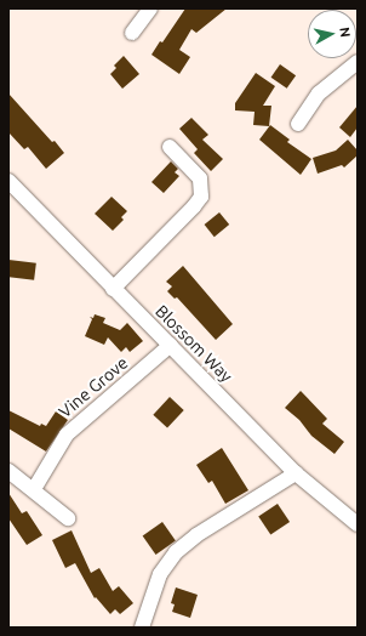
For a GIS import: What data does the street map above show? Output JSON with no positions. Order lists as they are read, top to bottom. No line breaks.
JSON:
{"streets":{"street":["Blossom Way","Vine Grove"]},"crossings":[["Blossom Way","Vine Grove"]],"north":"right"}
